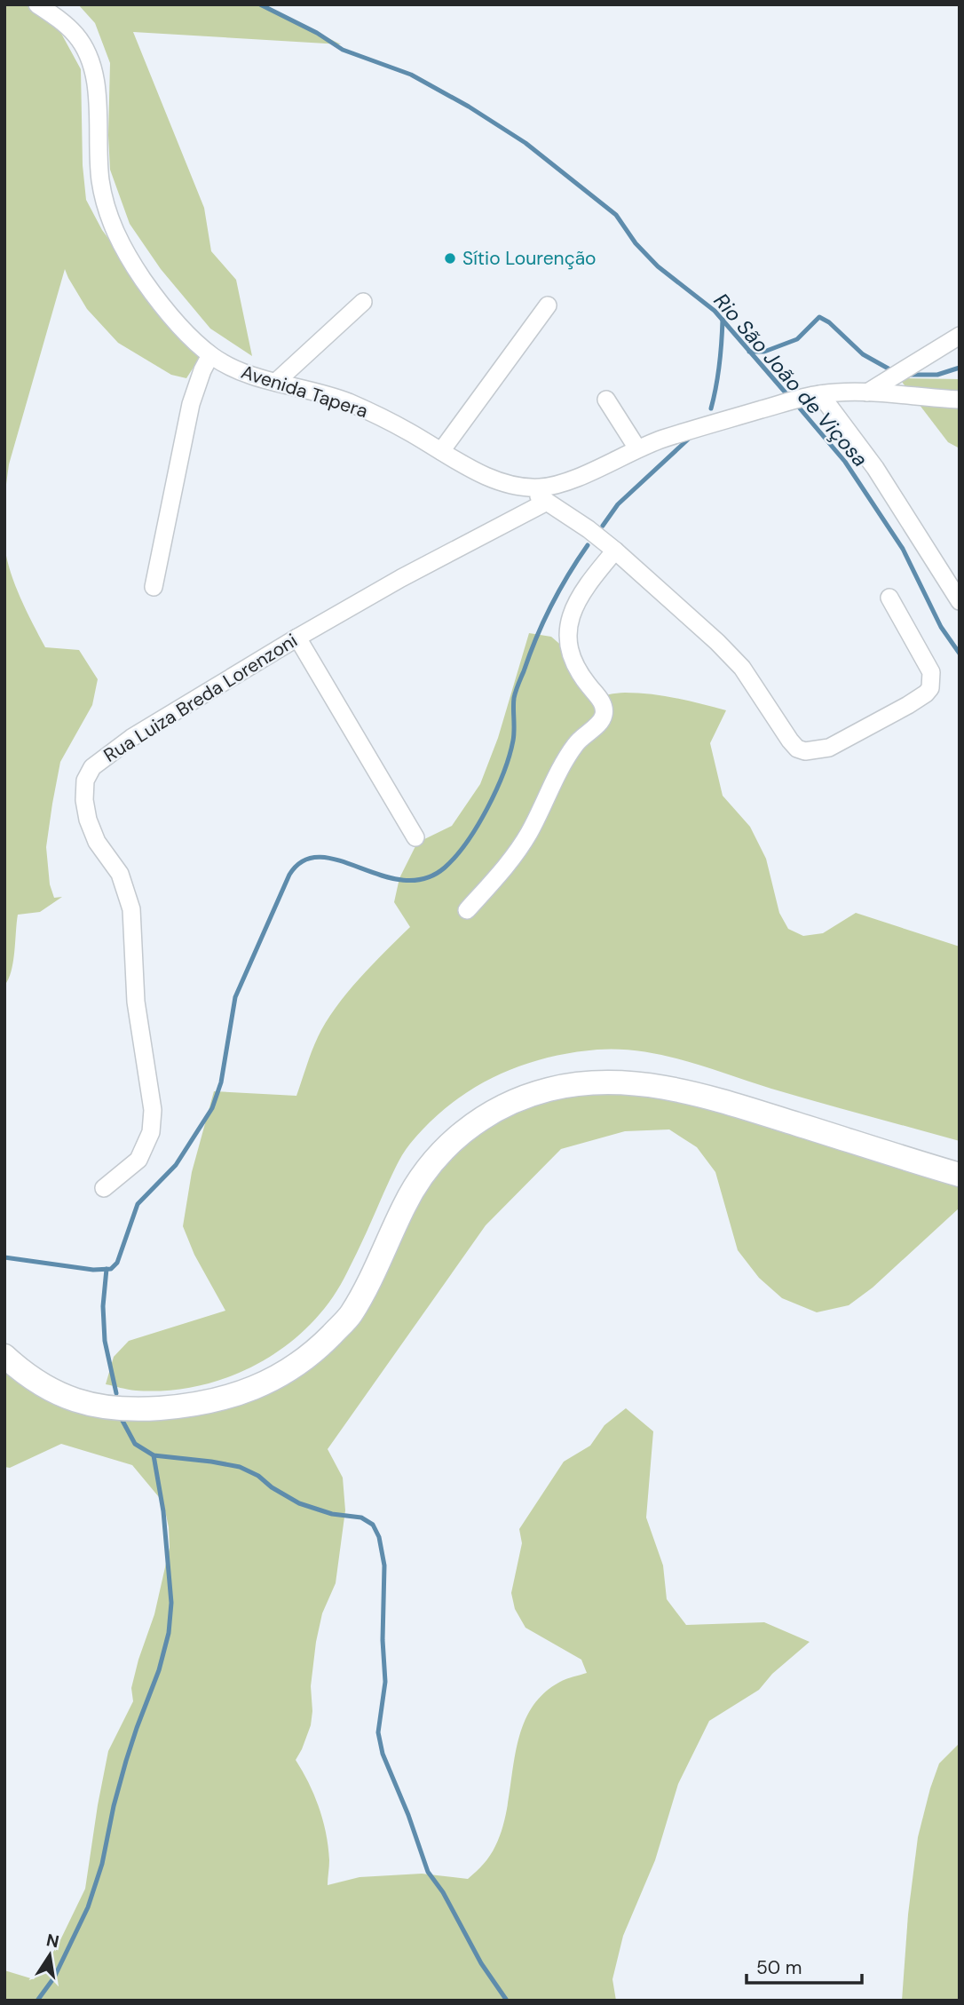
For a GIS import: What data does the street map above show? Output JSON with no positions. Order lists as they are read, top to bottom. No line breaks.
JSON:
{"streets":{"street":["Avenida Tapera","Rua Luiza Breda Lorenzoni"]},"water":["Rio São João de Viçosa"],"places":["Sítio Lourenção"],"scale_bar":"50 m","north":"top"}
